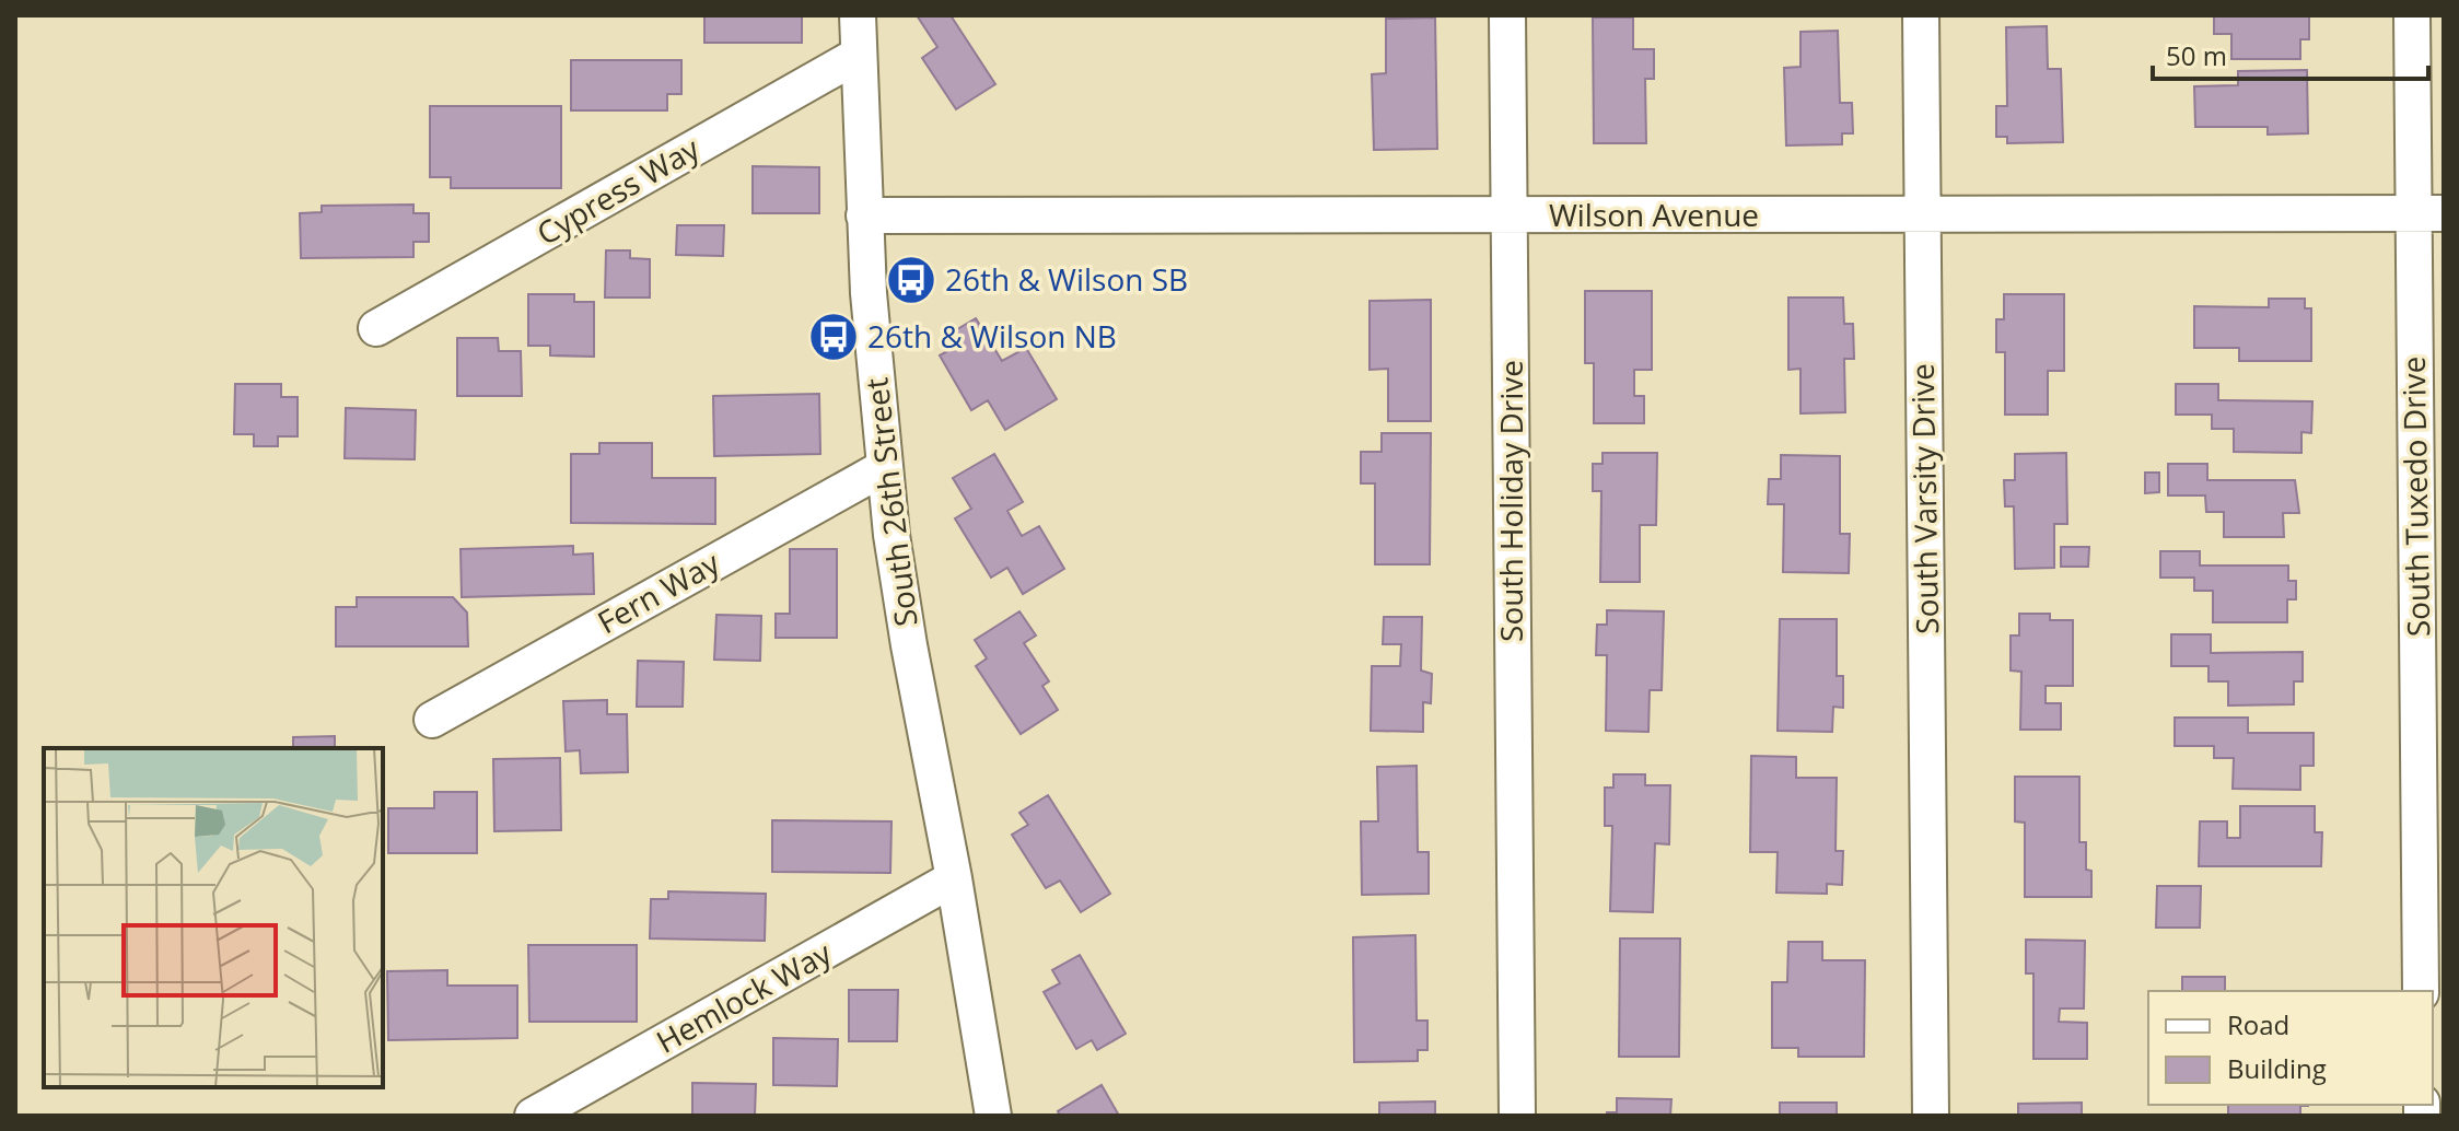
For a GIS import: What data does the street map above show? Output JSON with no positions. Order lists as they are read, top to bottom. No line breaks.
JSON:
{"streets":{"street":["Cypress Way","Wilson Avenue","South Tuxedo Drive","South Varsity Drive","South Holiday Drive","South 26th Street","Fern Way","Hemlock Way"]},"crossings":[["Cypress Way","South 26th Street"],["Wilson Avenue","South Tuxedo Drive"],["Wilson Avenue","South Varsity Drive"],["Wilson Avenue","South Holiday Drive"],["Wilson Avenue","South 26th Street"],["South 26th Street","Fern Way"],["South 26th Street","Hemlock Way"]],"places":{"bus stop":["26th & Wilson SB","26th & Wilson NB"]},"legend":["Road","Building"],"scale_bar":"50 m"}
